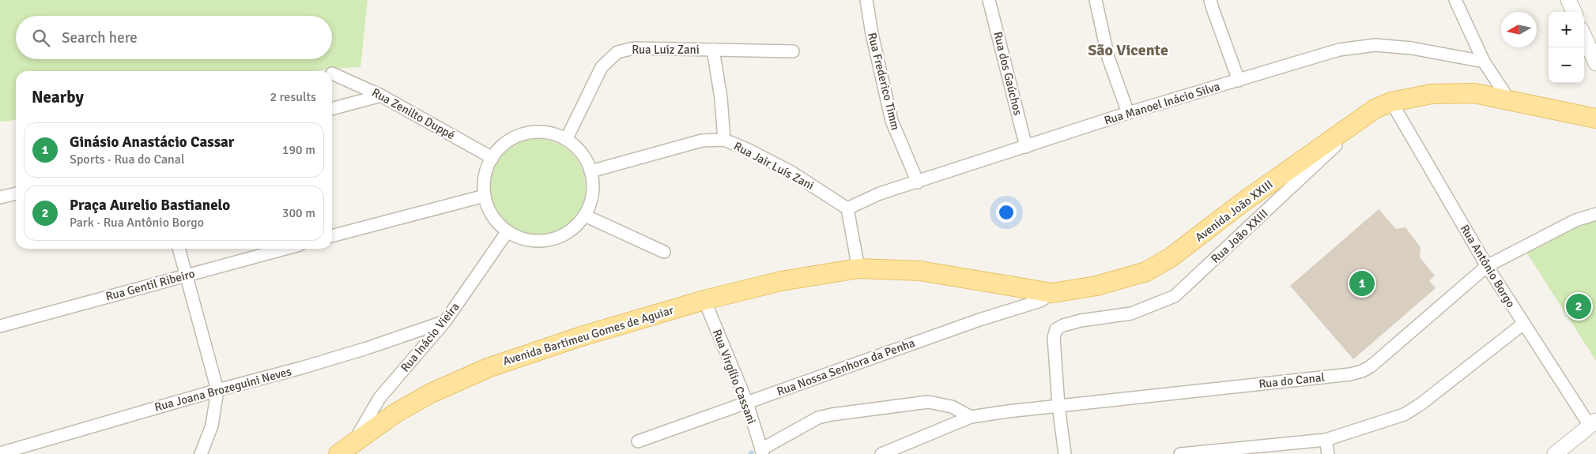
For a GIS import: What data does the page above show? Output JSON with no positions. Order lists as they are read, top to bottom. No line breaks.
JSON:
{"streets":{"main road":["Avenida João XXIII","Avenida Bartimeu Gomes de Aguiar"],"street":["Rua Luiz Zani","Rua dos Gaúchos","Rua Frederico Timm","Rua Manoel Inácio Silva","Rua Zenilto Duppé","Rua Jair Luís Zani","Rua João XXIII","Rua Antônio Borgo","Rua Gentil Ribeiro","Rua Inácio Vieira","Rua Nossa Senhora da Penha","Rua Virgílio Cassani","Rua do Canal","Rua Joana Brozeguini Neves"]},"crossings":[["Rua Luiz Zani","Rua Zenilto Duppé"],["Rua Luiz Zani","Rua Jair Luís Zani"],["Rua Luiz Zani","Rua Inácio Vieira"],["Rua dos Gaúchos","Rua Manoel Inácio Silva"],["Rua Frederico Timm","Rua Manoel Inácio Silva"],["Rua Manoel Inácio Silva","Rua Jair Luís Zani"],["Rua Zenilto Duppé","Rua Jair Luís Zani"],["Rua Zenilto Duppé","Rua Inácio Vieira"],["Rua Jair Luís Zani","Rua Inácio Vieira"],["Avenida João XXIII","Rua João XXIII"],["Avenida João XXIII","Rua Antônio Borgo"],["Avenida João XXIII","Avenida Bartimeu Gomes de Aguiar"],["Avenida João XXIII","Rua Nossa Senhora da Penha"],["Rua João XXIII","Rua Antônio Borgo"],["Rua João XXIII","Rua do Canal"],["Rua Antônio Borgo","Rua do Canal"],["Avenida Bartimeu Gomes de Aguiar","Rua Inácio Vieira"],["Avenida Bartimeu Gomes de Aguiar","Rua Virgílio Cassani"],["Rua Inácio Vieira","Rua Joana Brozeguini Neves"],["Rua Nossa Senhora da Penha","Rua Virgílio Cassani"]],"districts":["São Vicente"],"north":"left","page":{"map_buttons":["+","−"],"search":"Search here","heading":["Nearby","2 results"],"list":[{"mark":"1","name":"Ginásio Anastácio Cassar","note":"Sports · Rua do Canal","value":"190 m"},{"mark":"2","name":"Praça Aurelio Bastianelo","note":"Park · Rua Antônio Borgo","value":"300 m"}],"pins":["1","2"]}}
